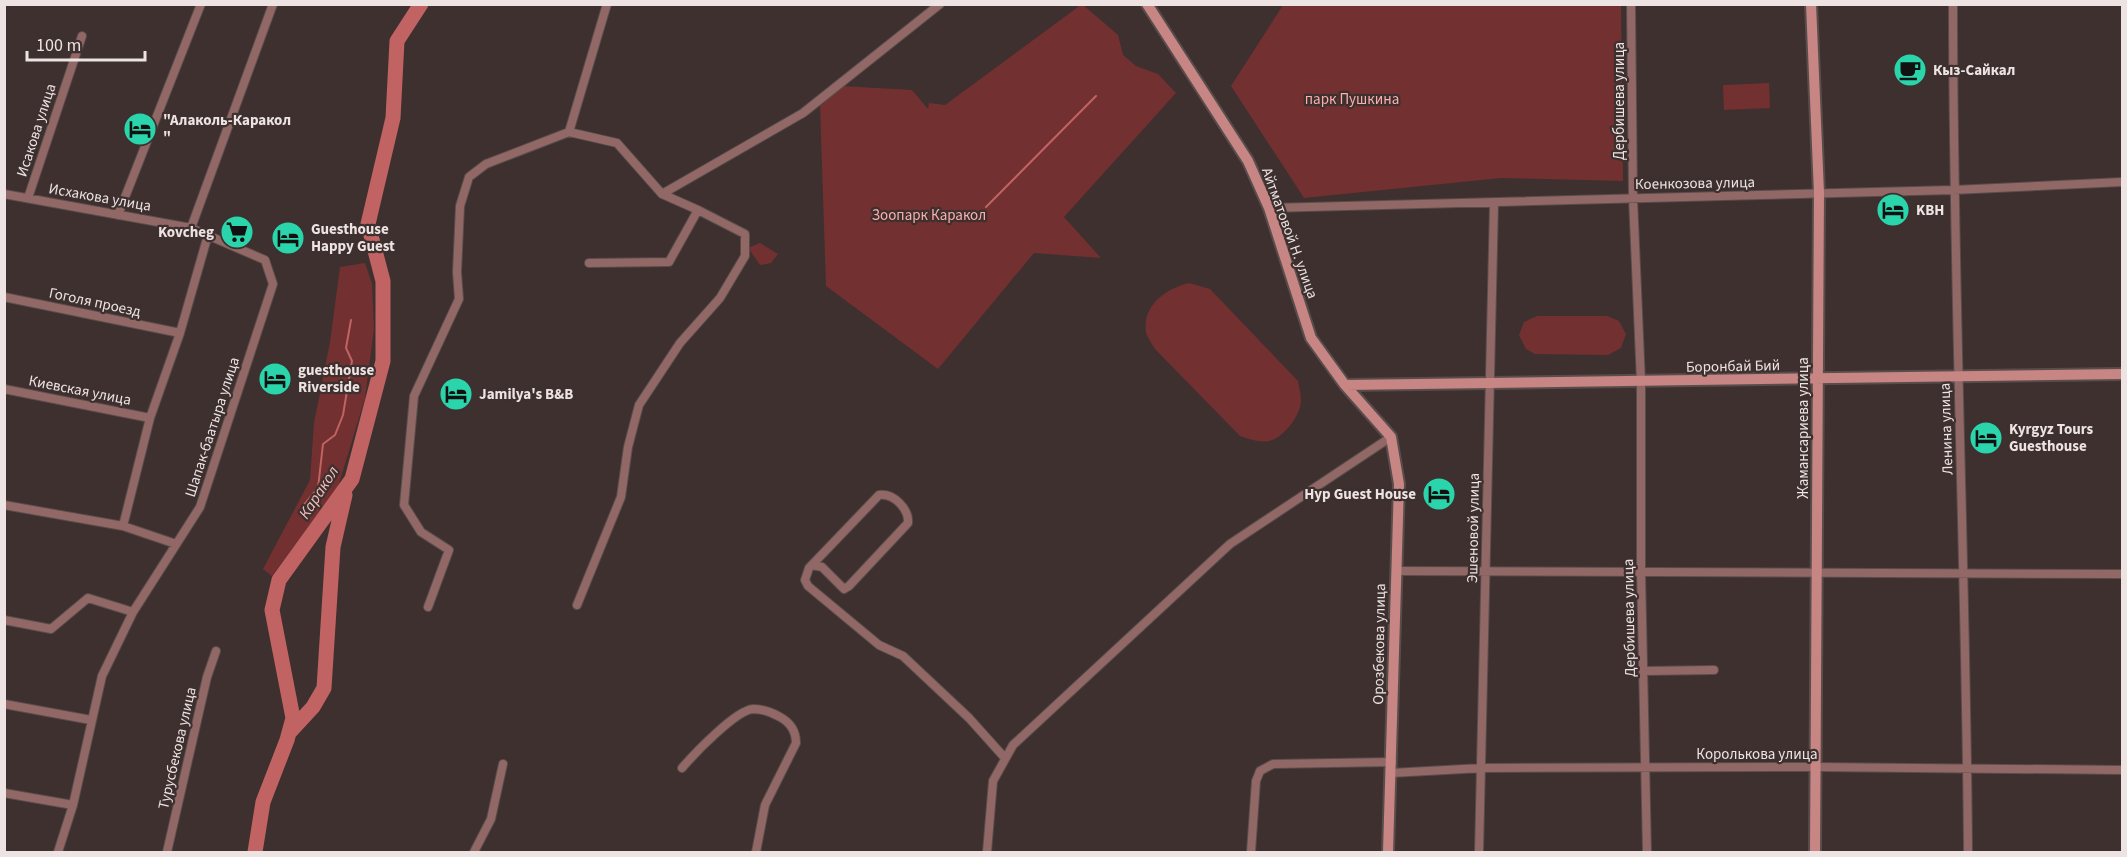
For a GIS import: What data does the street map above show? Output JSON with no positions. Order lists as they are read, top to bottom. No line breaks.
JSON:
{"streets":{"main road":["Айтматовой Н. улица","Боронбай Бий","Жамансариева улица","Орозбекова улица"],"street":["Дербишева улица","Исакова улица","Коенкозова улица","Исхакова улица","Гоголя проезд","Киевская улица","Шапак-баатыра улица","Ленина улица","Эшеновой улица","Турусбекова улица","Королькова улица"]},"crossings":[["Дербишева улица","Коенкозова улица"],["Дербишева улица","Боронбай Бий"],["Дербишева улица","Королькова улица"],["Исакова улица","Исхакова улица"],["Коенкозова улица","Айтматовой Н. улица"],["Коенкозова улица","Жамансариева улица"],["Коенкозова улица","Ленина улица"],["Коенкозова улица","Эшеновой улица"],["Исхакова улица","Шапак-баатыра улица"],["Айтматовой Н. улица","Боронбай Бий"],["Айтматовой Н. улица","Орозбекова улица"],["Боронбай Бий","Жамансариева улица"],["Боронбай Бий","Ленина улица"],["Боронбай Бий","Эшеновой улица"],["Жамансариева улица","Королькова улица"],["Ленина улица","Королькова улица"],["Эшеновой улица","Королькова улица"],["Орозбекова улица","Королькова улица"]],"water":["Каракол"],"parks":["парк Пушкина","Зоопарк Каракол"],"places":{"cafe":["Кыз-Сайкал"],"hotel":["\"Алаколь-Каракол \"","KBH","Guesthouse Happy Guest","guesthouse Riverside","Jamilya's B&B","Kyrgyz Tours Guesthouse","Нур Guest House"],"supermarket":["Kovcheg"]},"scale_bar":"100 m"}
